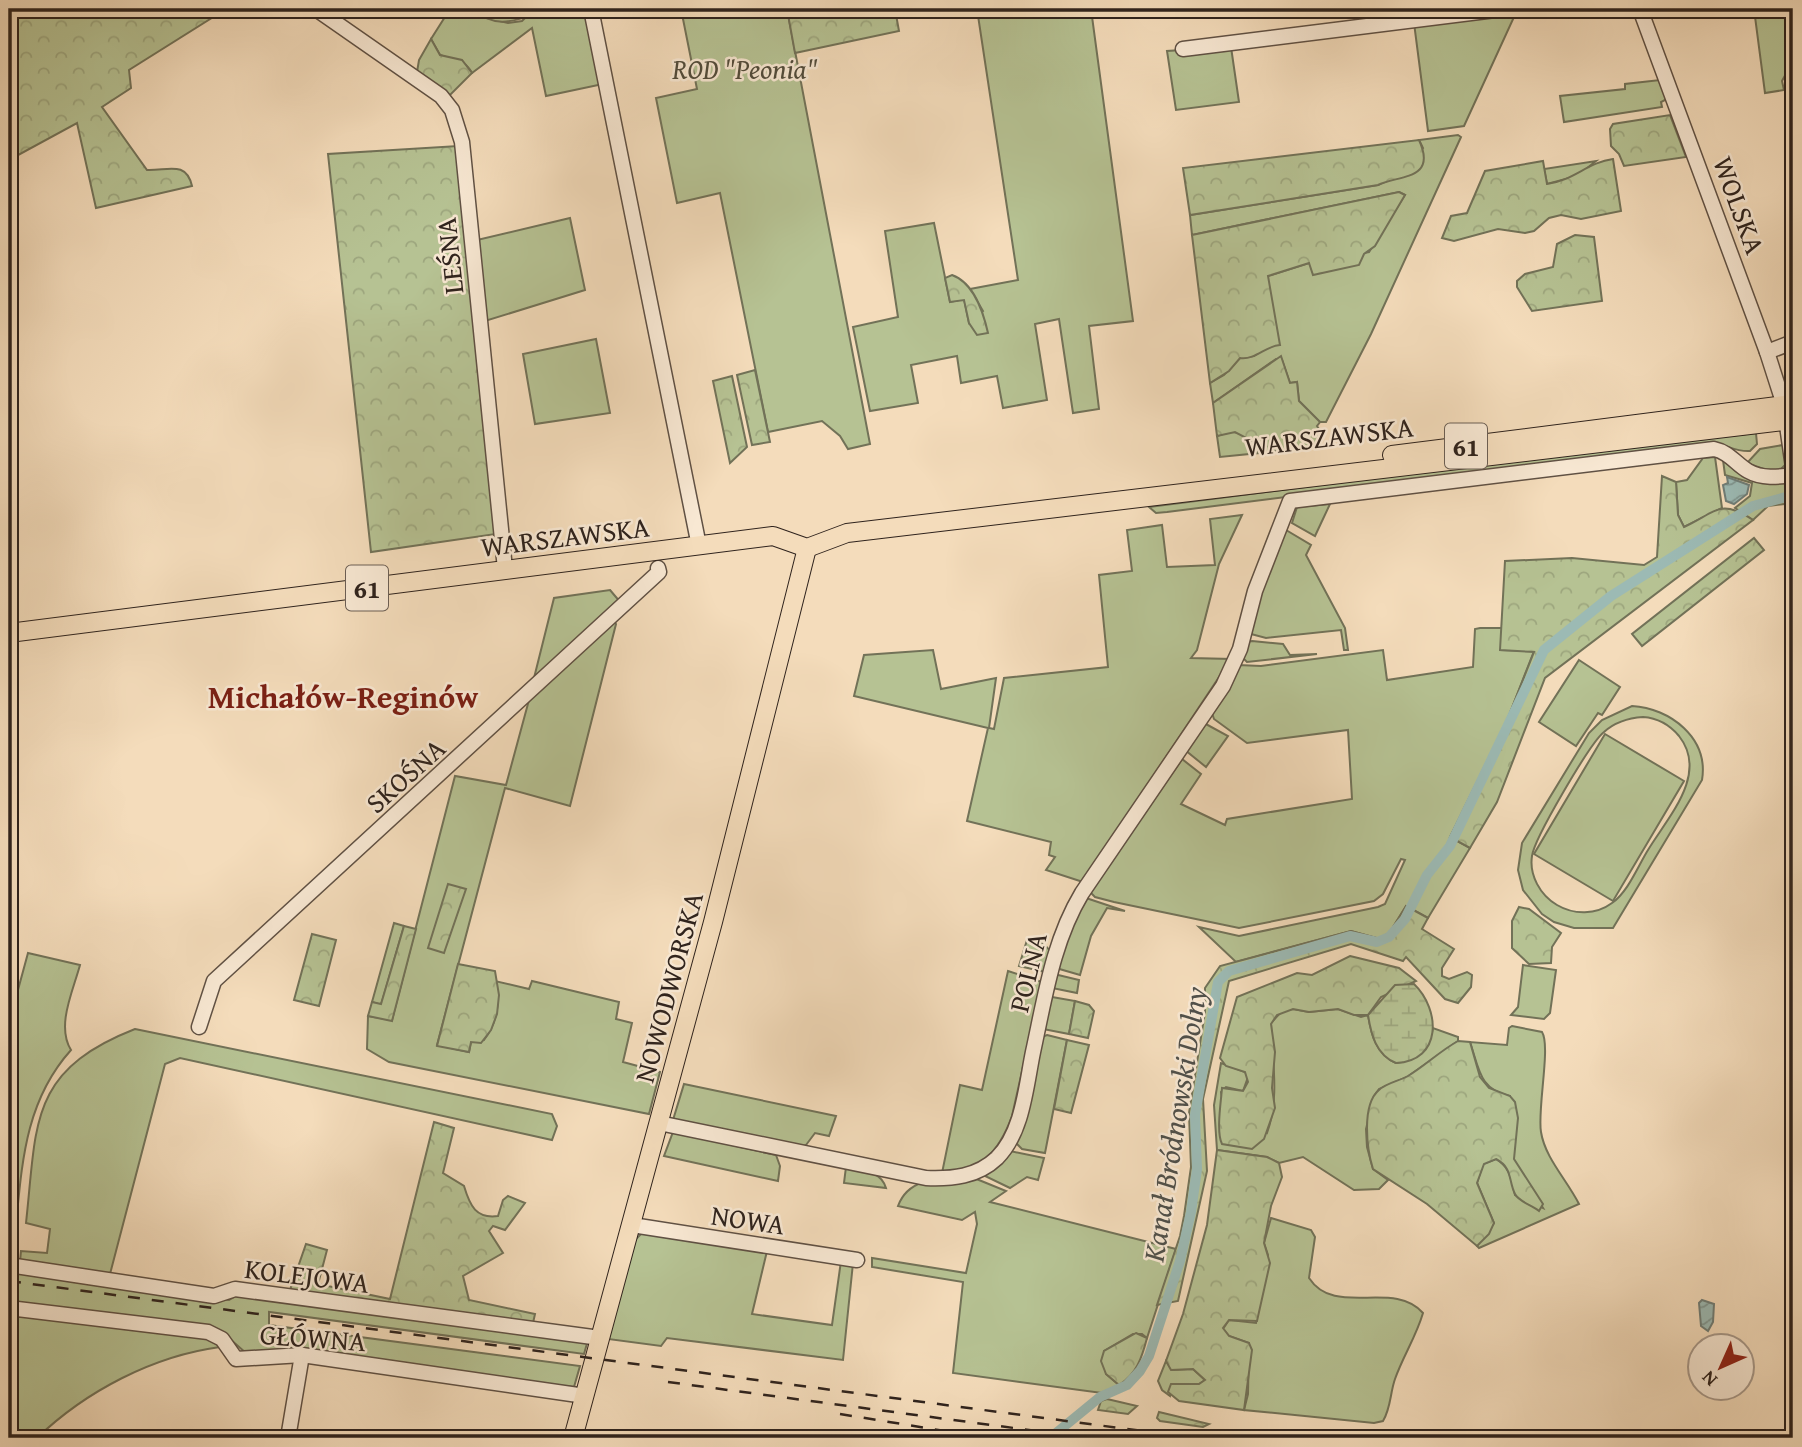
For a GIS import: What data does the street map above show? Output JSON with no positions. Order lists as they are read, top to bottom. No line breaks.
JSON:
{"streets":{"main road":["WARSZAWSKA","61","NOWODWORSKA"],"street":["WOLSKA","LEŚNA","SKOŚNA","POLNA","NOWA","KOLEJOWA","GŁÓWNA"]},"crossings":[["WOLSKA","WARSZAWSKA"],["LEŚNA","WARSZAWSKA"],["WARSZAWSKA","NOWODWORSKA"],["POLNA","NOWODWORSKA"],["NOWODWORSKA","NOWA"],["NOWODWORSKA","KOLEJOWA"],["NOWODWORSKA","GŁÓWNA"]],"districts":["Michałów-Reginów"],"water":["Kanał Bródnowski Dolny"],"parks":["ROD \"Peonia\""],"north":"bottom left"}
